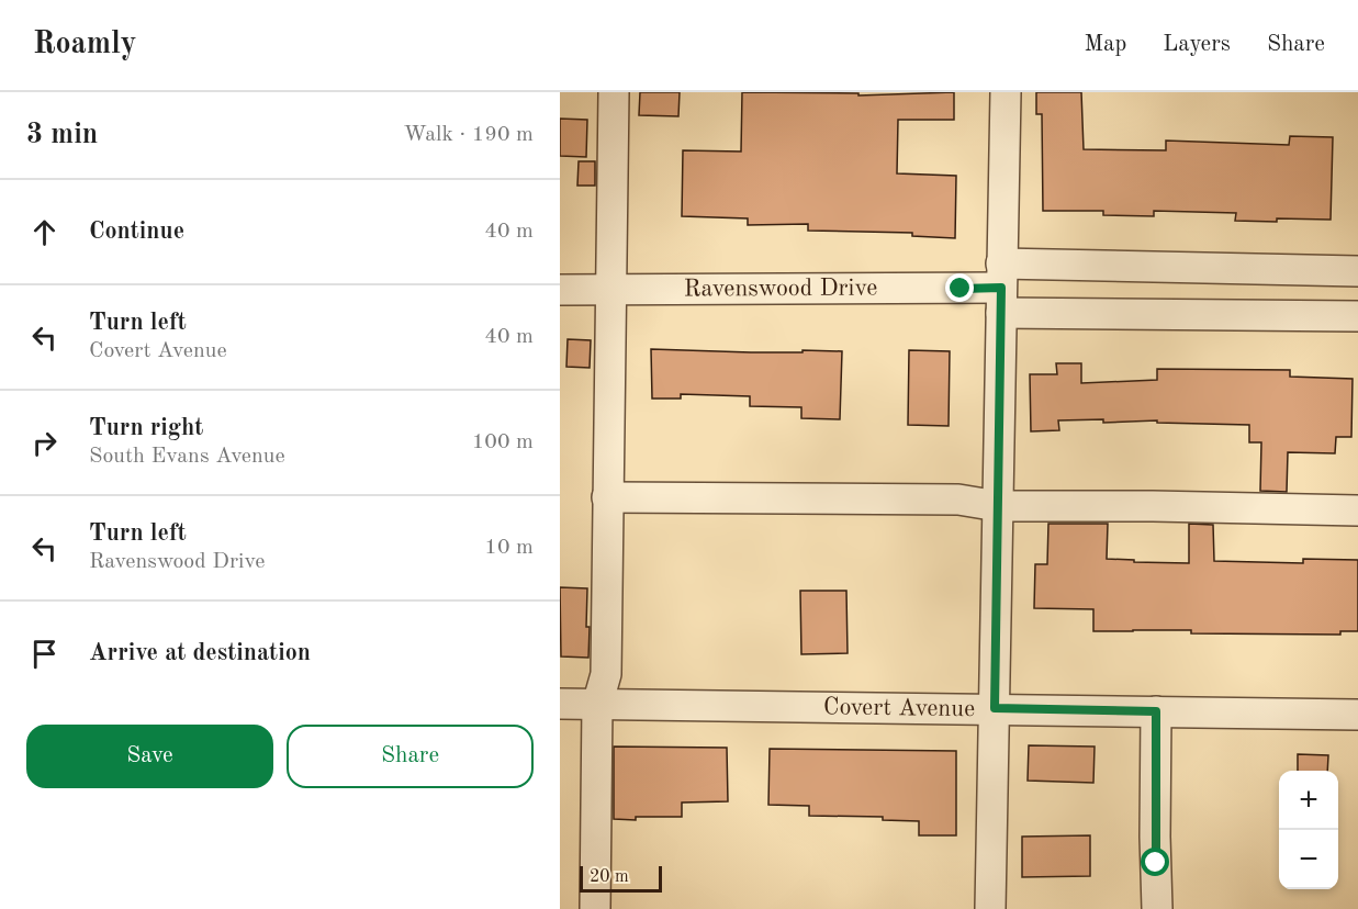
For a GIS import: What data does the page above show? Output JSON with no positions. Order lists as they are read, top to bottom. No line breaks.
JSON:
{"streets":{"street":["Ravenswood Drive","Covert Avenue"]},"scale_bar":"20 m","page":{"header":"Roamly","nav":["Map","Layers","Share"],"heading":["3 min","Walk · 190 m"],"list":[["Continue","40 m"],["Turn left","Covert Avenue","40 m"],["Turn right","South Evans Avenue","100 m"],["Turn left","Ravenswood Drive","10 m"],"Arrive at destination"],"buttons":["Save","Share"],"map_buttons":["+","−"],"scale":"20 m"}}
